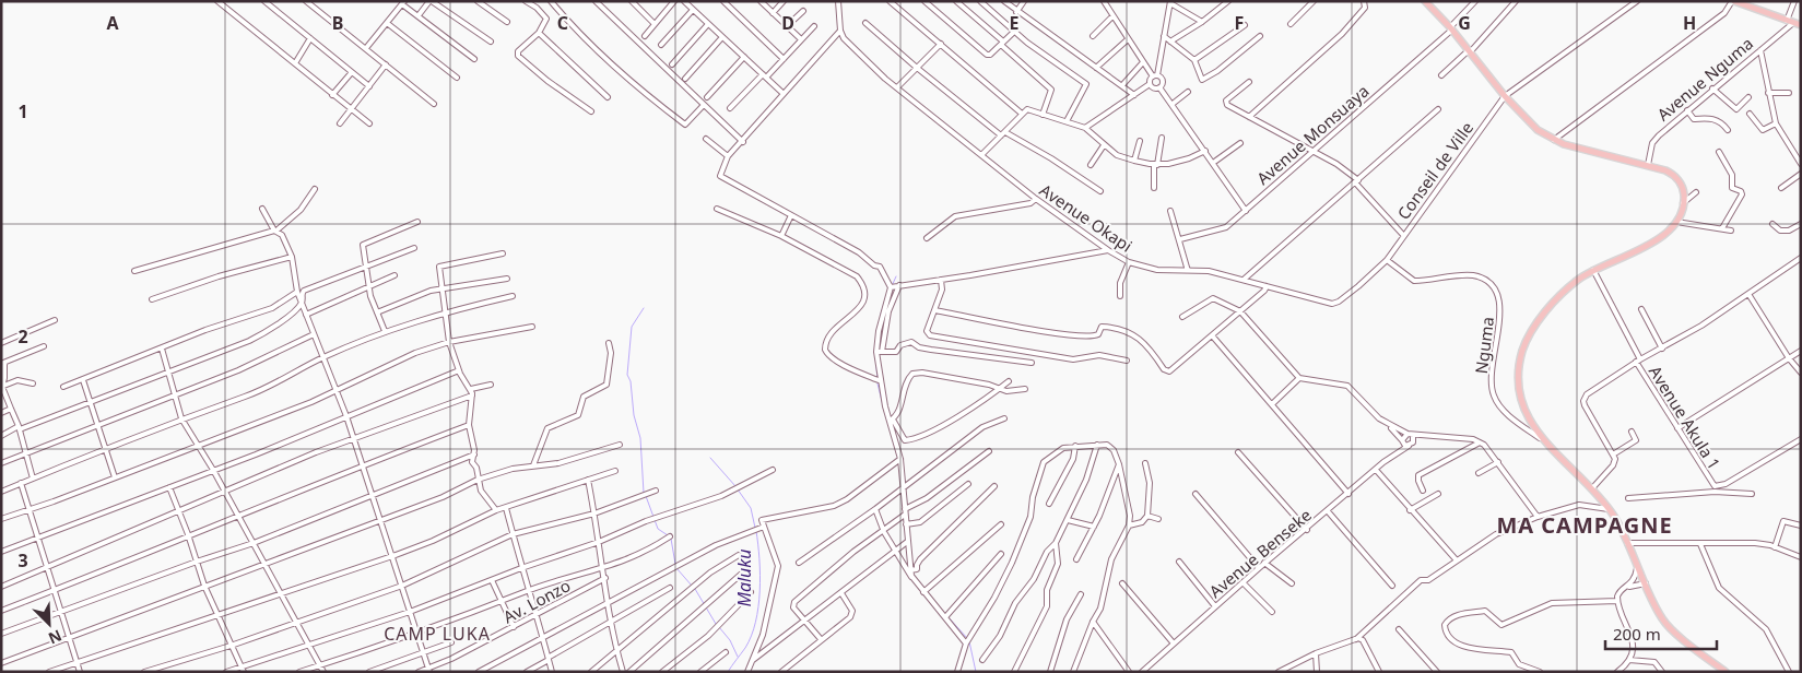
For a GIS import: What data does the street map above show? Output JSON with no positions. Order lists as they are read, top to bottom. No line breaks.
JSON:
{"streets":{"street":["Avenue Nguma","Avenue Monsuaya","Conseil de Ville","Avenue Okapi","Nguma","Avenue Akula 1","Avenue Benseke","Av. Lonzo"]},"crossings":[["Conseil de Ville","Avenue Okapi"],["Conseil de Ville","Nguma"],["Avenue Okapi","Nguma"]],"districts":["MA CAMPAGNE","CAMP LUKA"],"water":["Maluku"],"scale_bar":"200 m","north":"bottom right","grid":{"columns":["A","B","C","D","E","F","G","H"],"rows":["1","2","3"]}}
